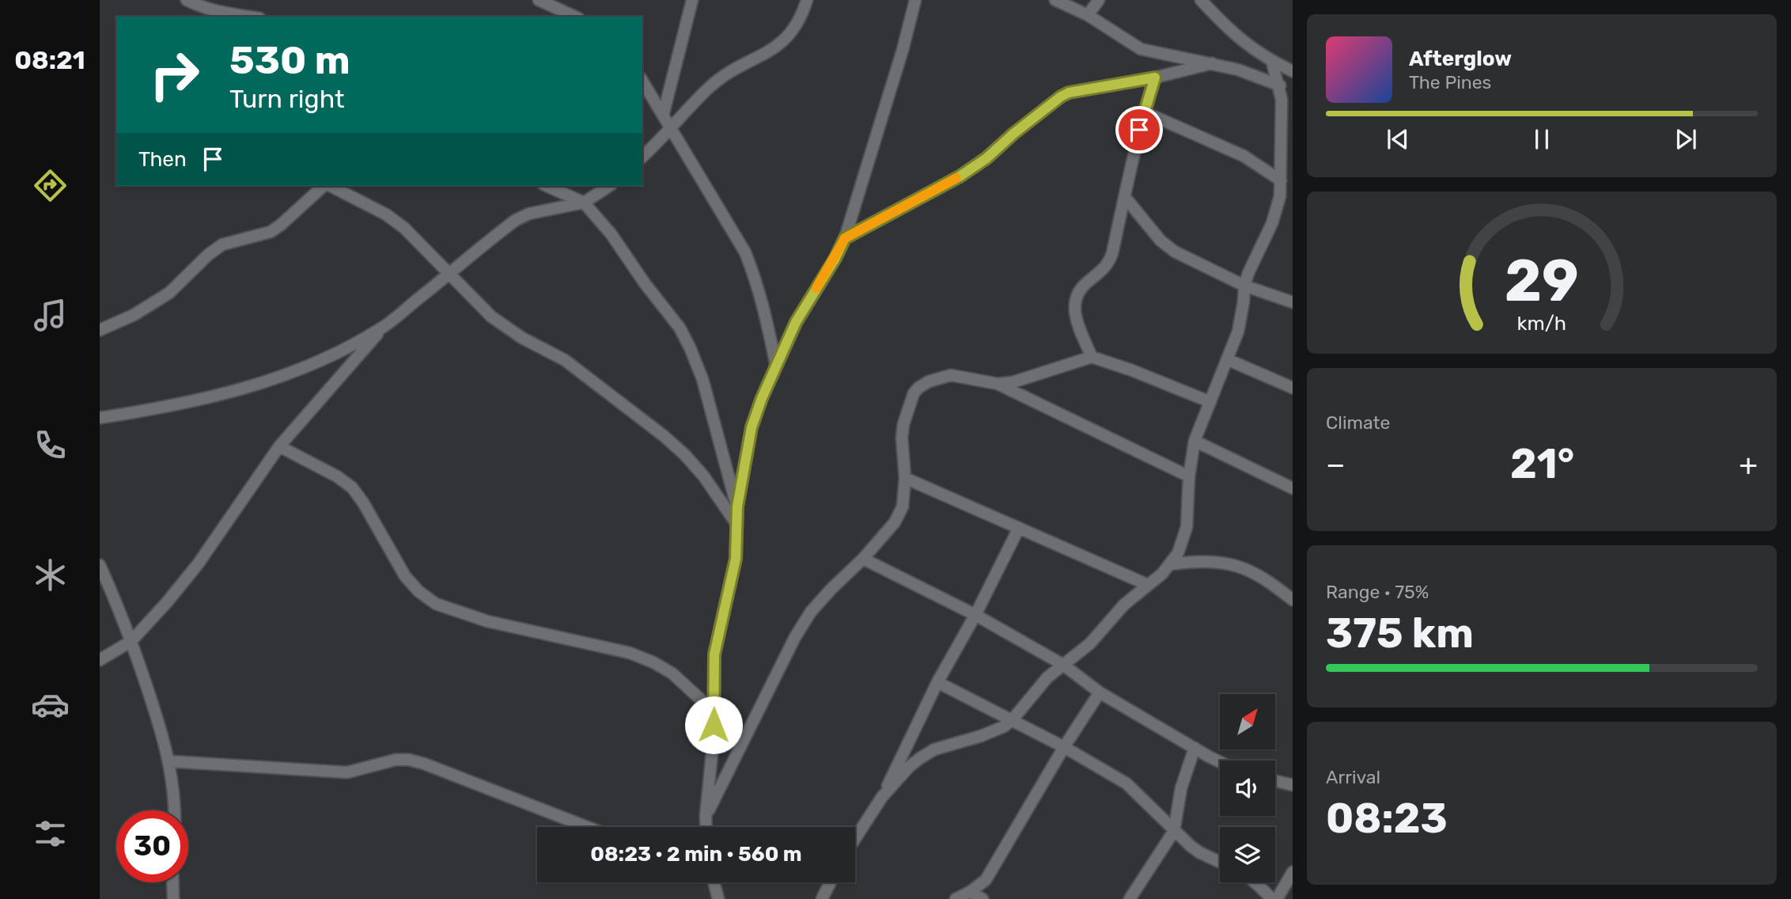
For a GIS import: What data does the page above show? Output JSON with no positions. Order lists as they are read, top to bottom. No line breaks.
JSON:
{"north":"top right","page":{"tabs":"08:21","turn":["530 m","Turn right"],"song":["Afterglow","The Pines"],"then":"Then","tile":["Climate",["Range · 75%","375 km"],["Arrival","08:23"]],"heat":["−","21°","+"],"limit":"30","trip":"08:23 · 2 min · 560 m","gauge":["29","km/h"]}}
